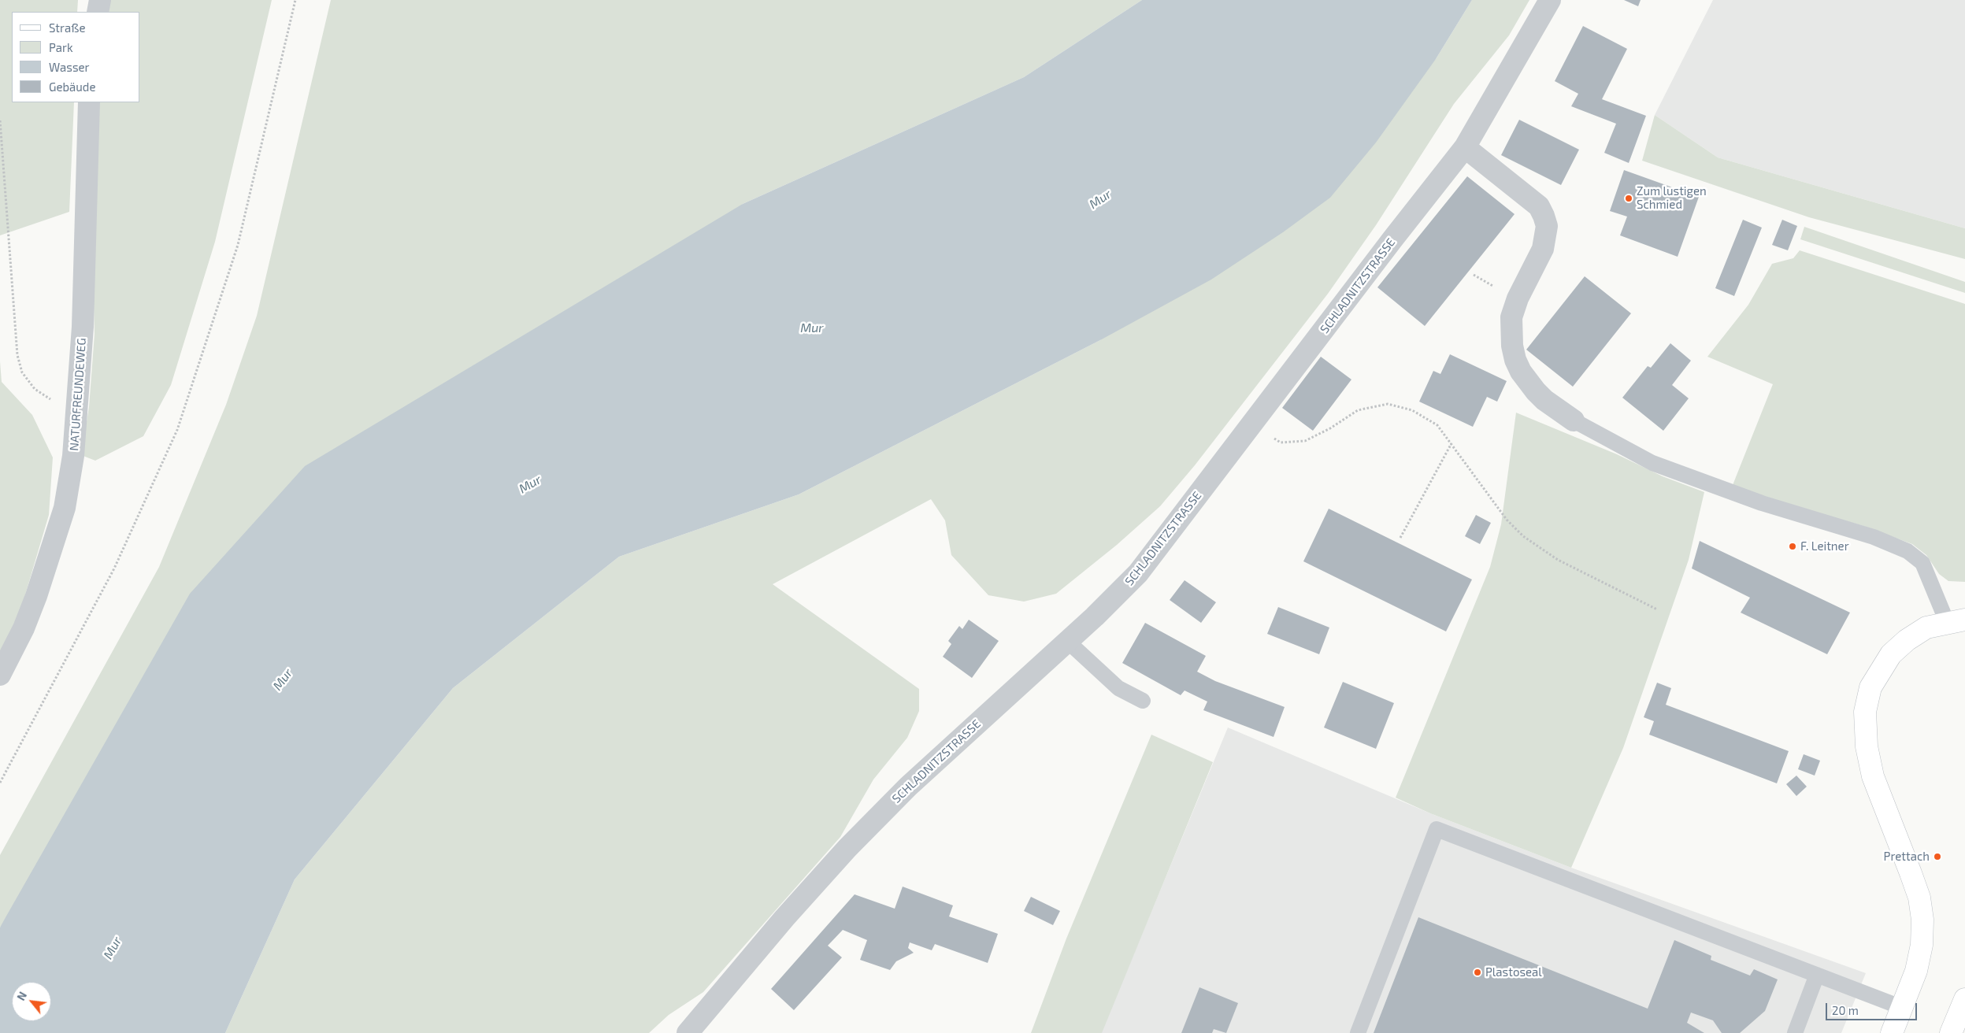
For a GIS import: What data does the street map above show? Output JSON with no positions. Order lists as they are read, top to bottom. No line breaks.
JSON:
{"streets":{"street":["SCHLADNITZSTRASSE","NATURFREUNDEWEG"]},"water":["Mur"],"places":["Zum lustigen Schmied","F. Leitner","Prettach","Plastoseal"],"legend":["Straße","Park","Wasser","Gebäude"],"scale_bar":"20 m","north":"top left"}
